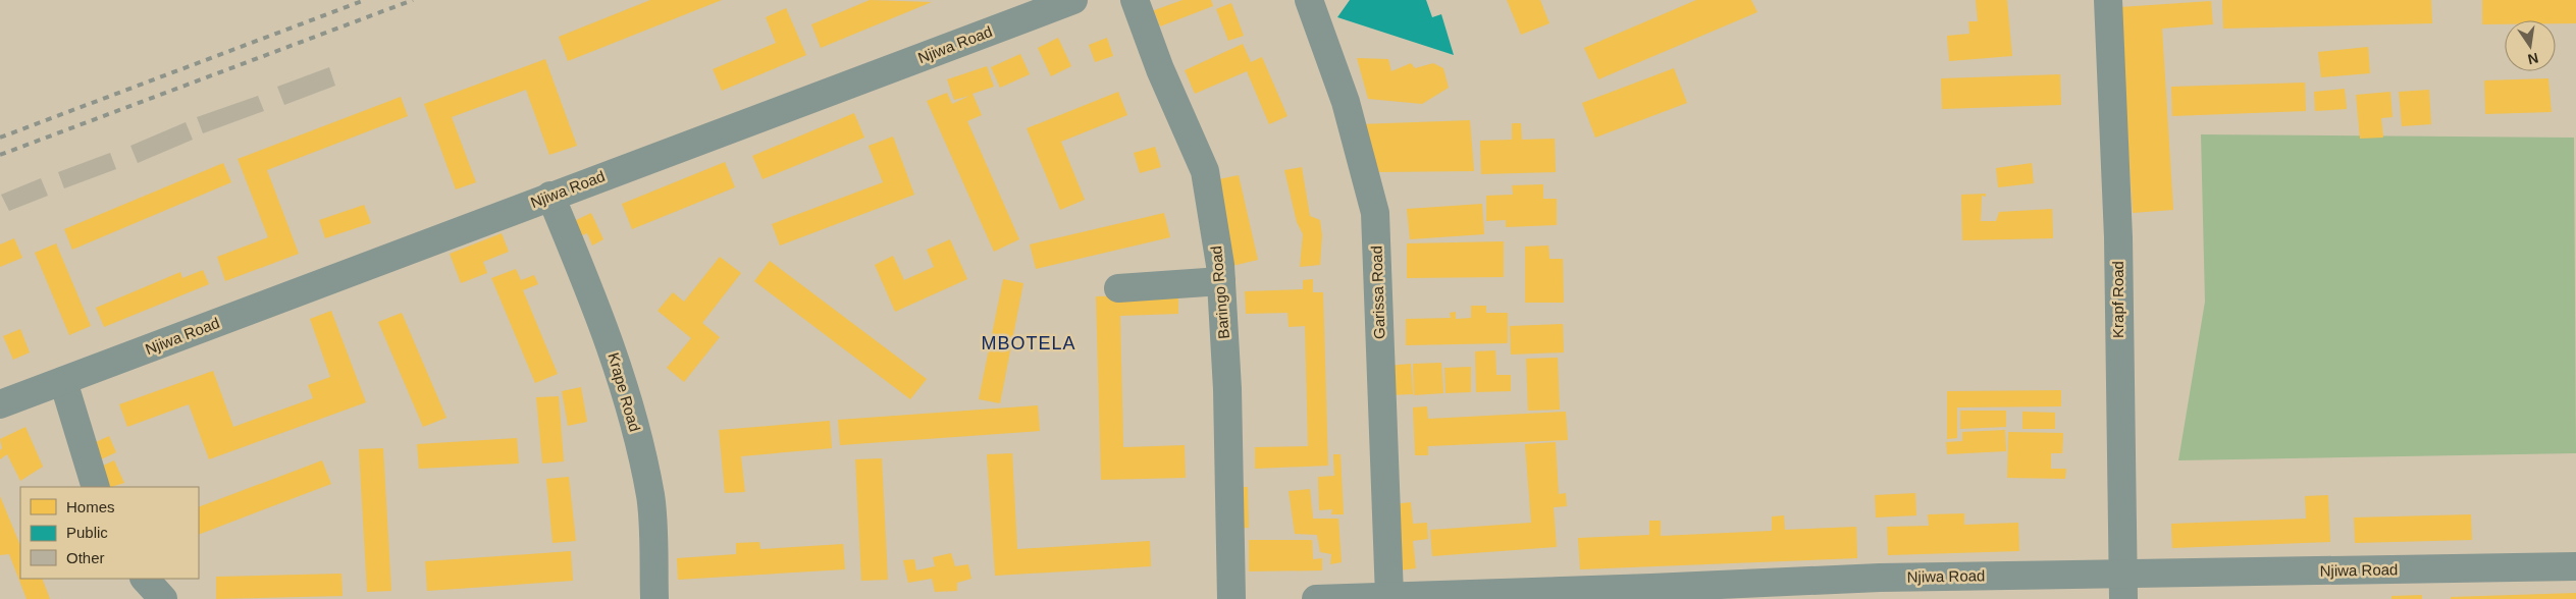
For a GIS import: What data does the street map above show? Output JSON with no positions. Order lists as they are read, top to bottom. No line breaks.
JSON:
{"streets":{"street":["Njiwa Road","Baringo Road","Garissa Road","Krapf Road","Krape Road"]},"crossings":[["Njiwa Road","Garissa Road"],["Njiwa Road","Krapf Road"],["Njiwa Road","Krape Road"]],"districts":["MBOTELA"],"legend":["Homes","Public","Other"],"north":"bottom"}
